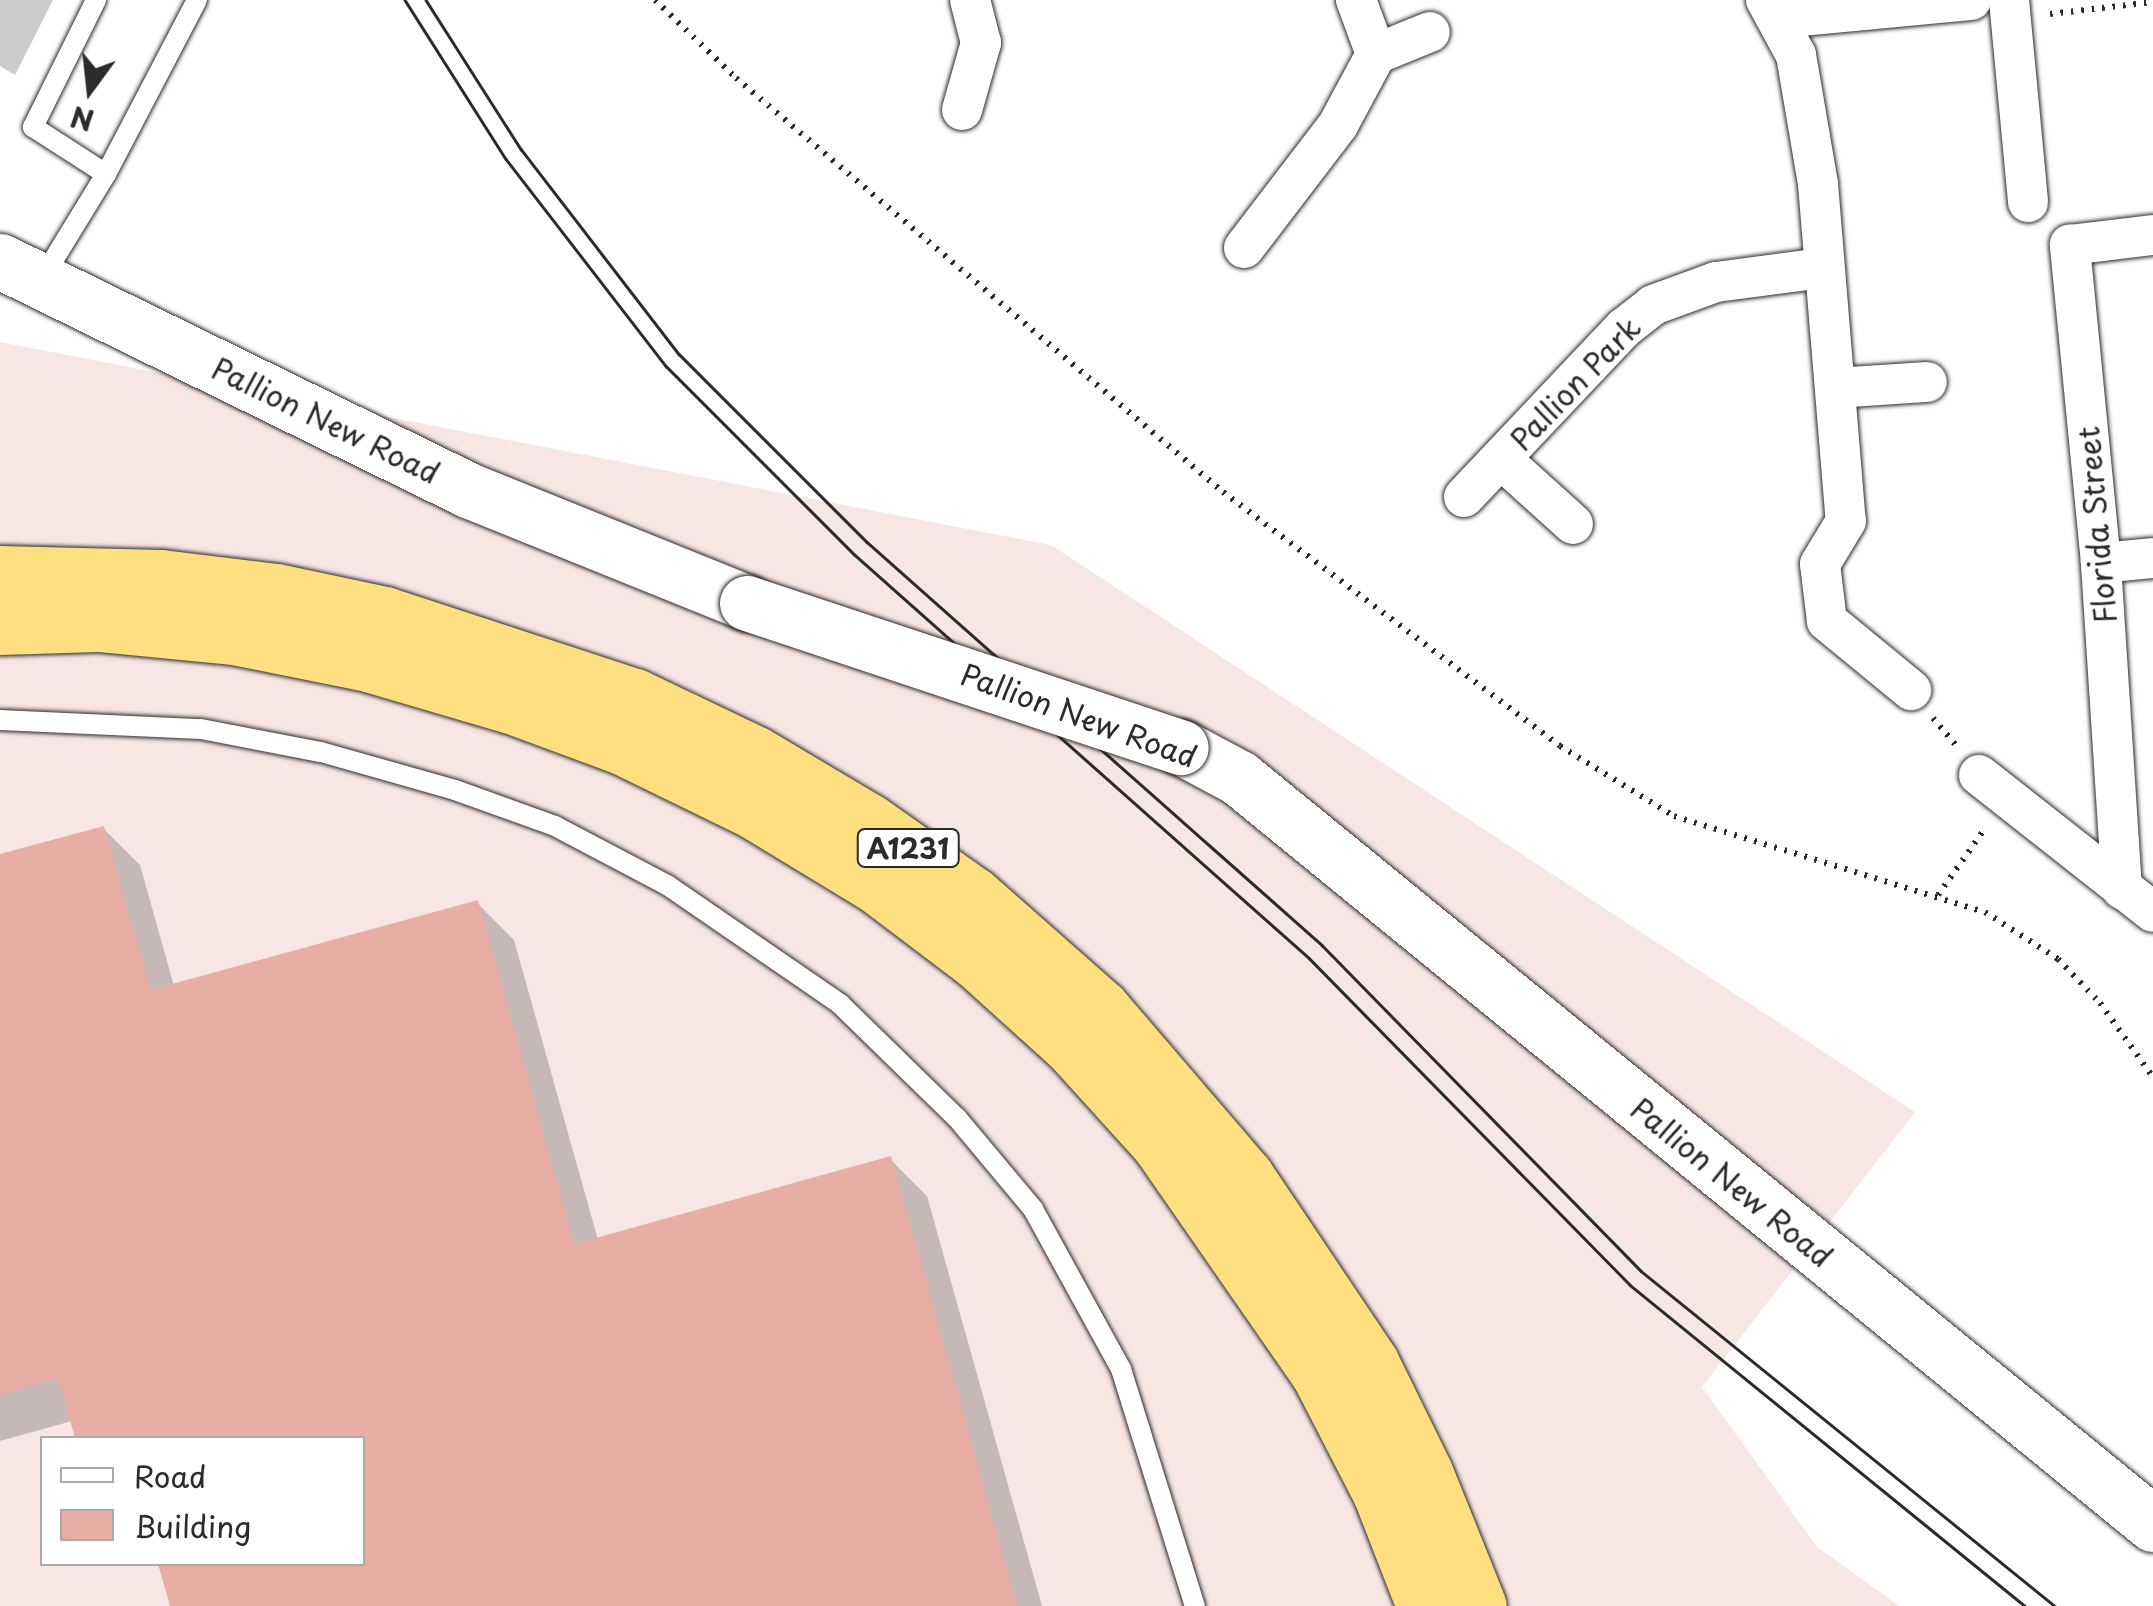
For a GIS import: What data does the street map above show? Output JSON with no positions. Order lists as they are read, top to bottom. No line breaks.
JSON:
{"streets":{"highway":["A1231"],"street":["Pallion Park","Pallion New Road","Florida Street"]},"legend":["Road","Building"],"north":"bottom"}
